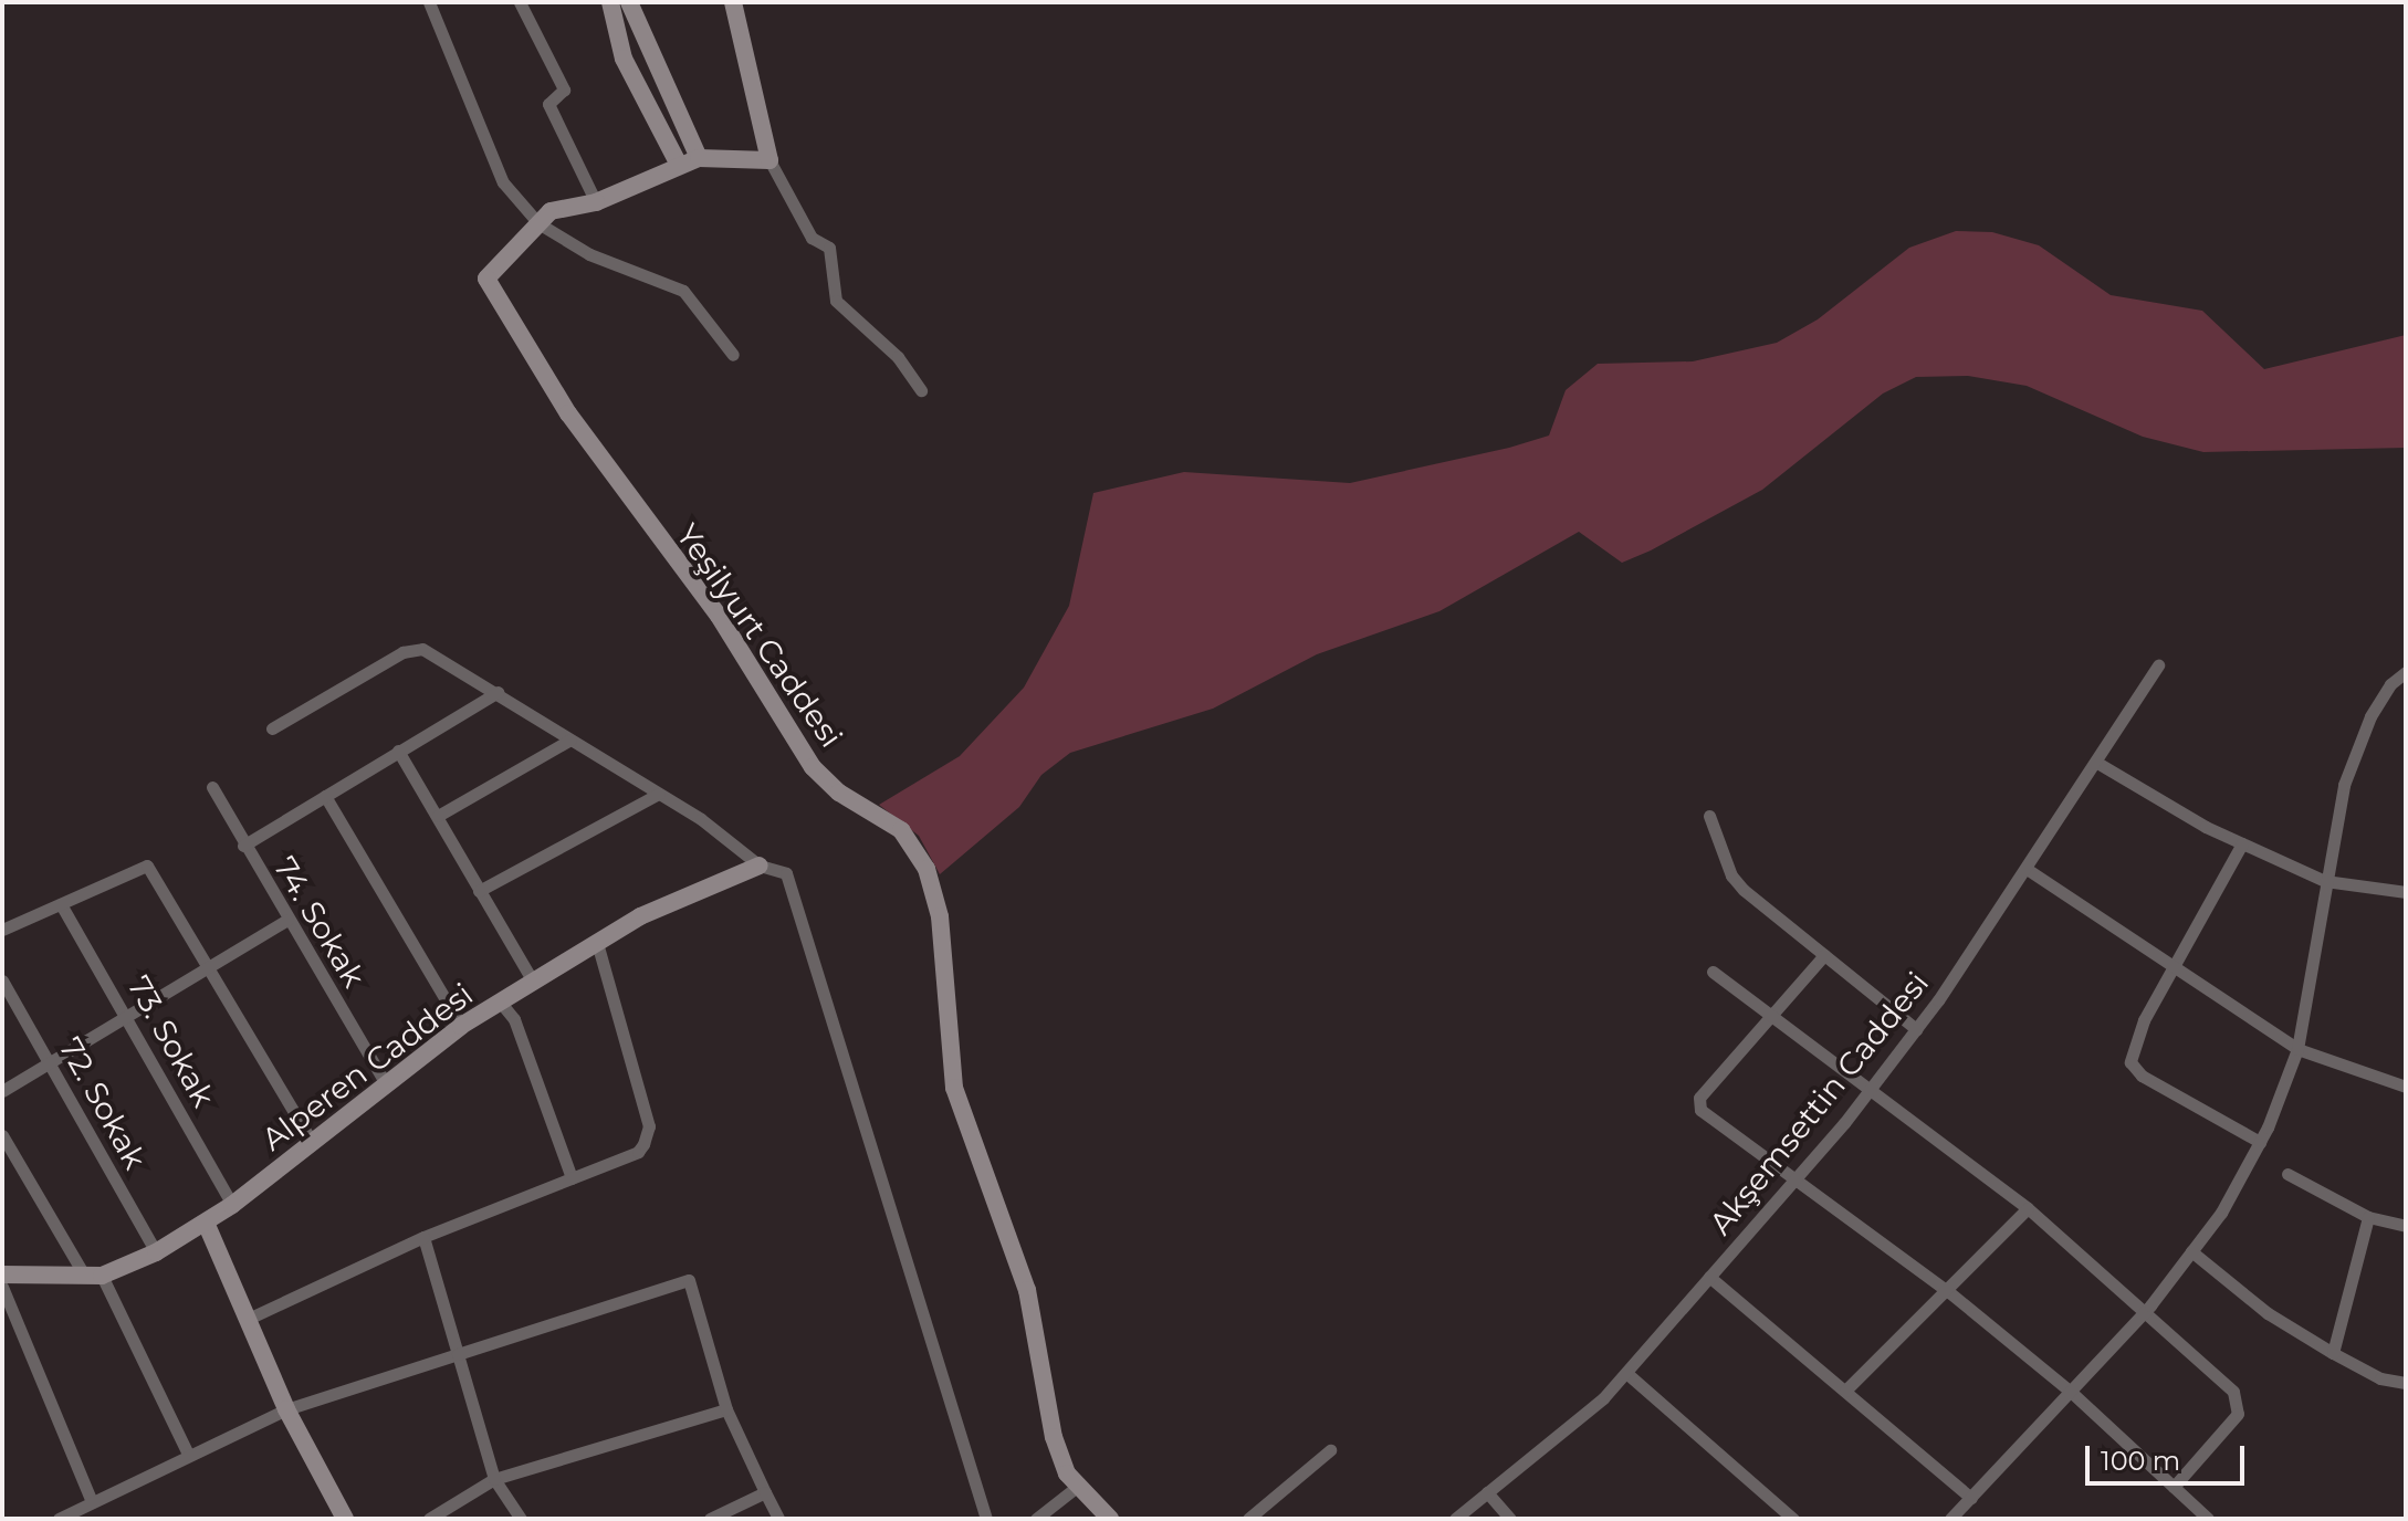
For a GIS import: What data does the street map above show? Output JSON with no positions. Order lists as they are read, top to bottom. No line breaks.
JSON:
{"streets":{"street":["Yeşilyurt Caddesi","74. Sokak","73. Sokak","Alperen Caddesi","72. Sokak","Akşemsettin Caddesi"]},"crossings":[["74. Sokak","Alperen Caddesi"],["73. Sokak","Alperen Caddesi"],["Alperen Caddesi","72. Sokak"]],"scale_bar":"100 m"}
